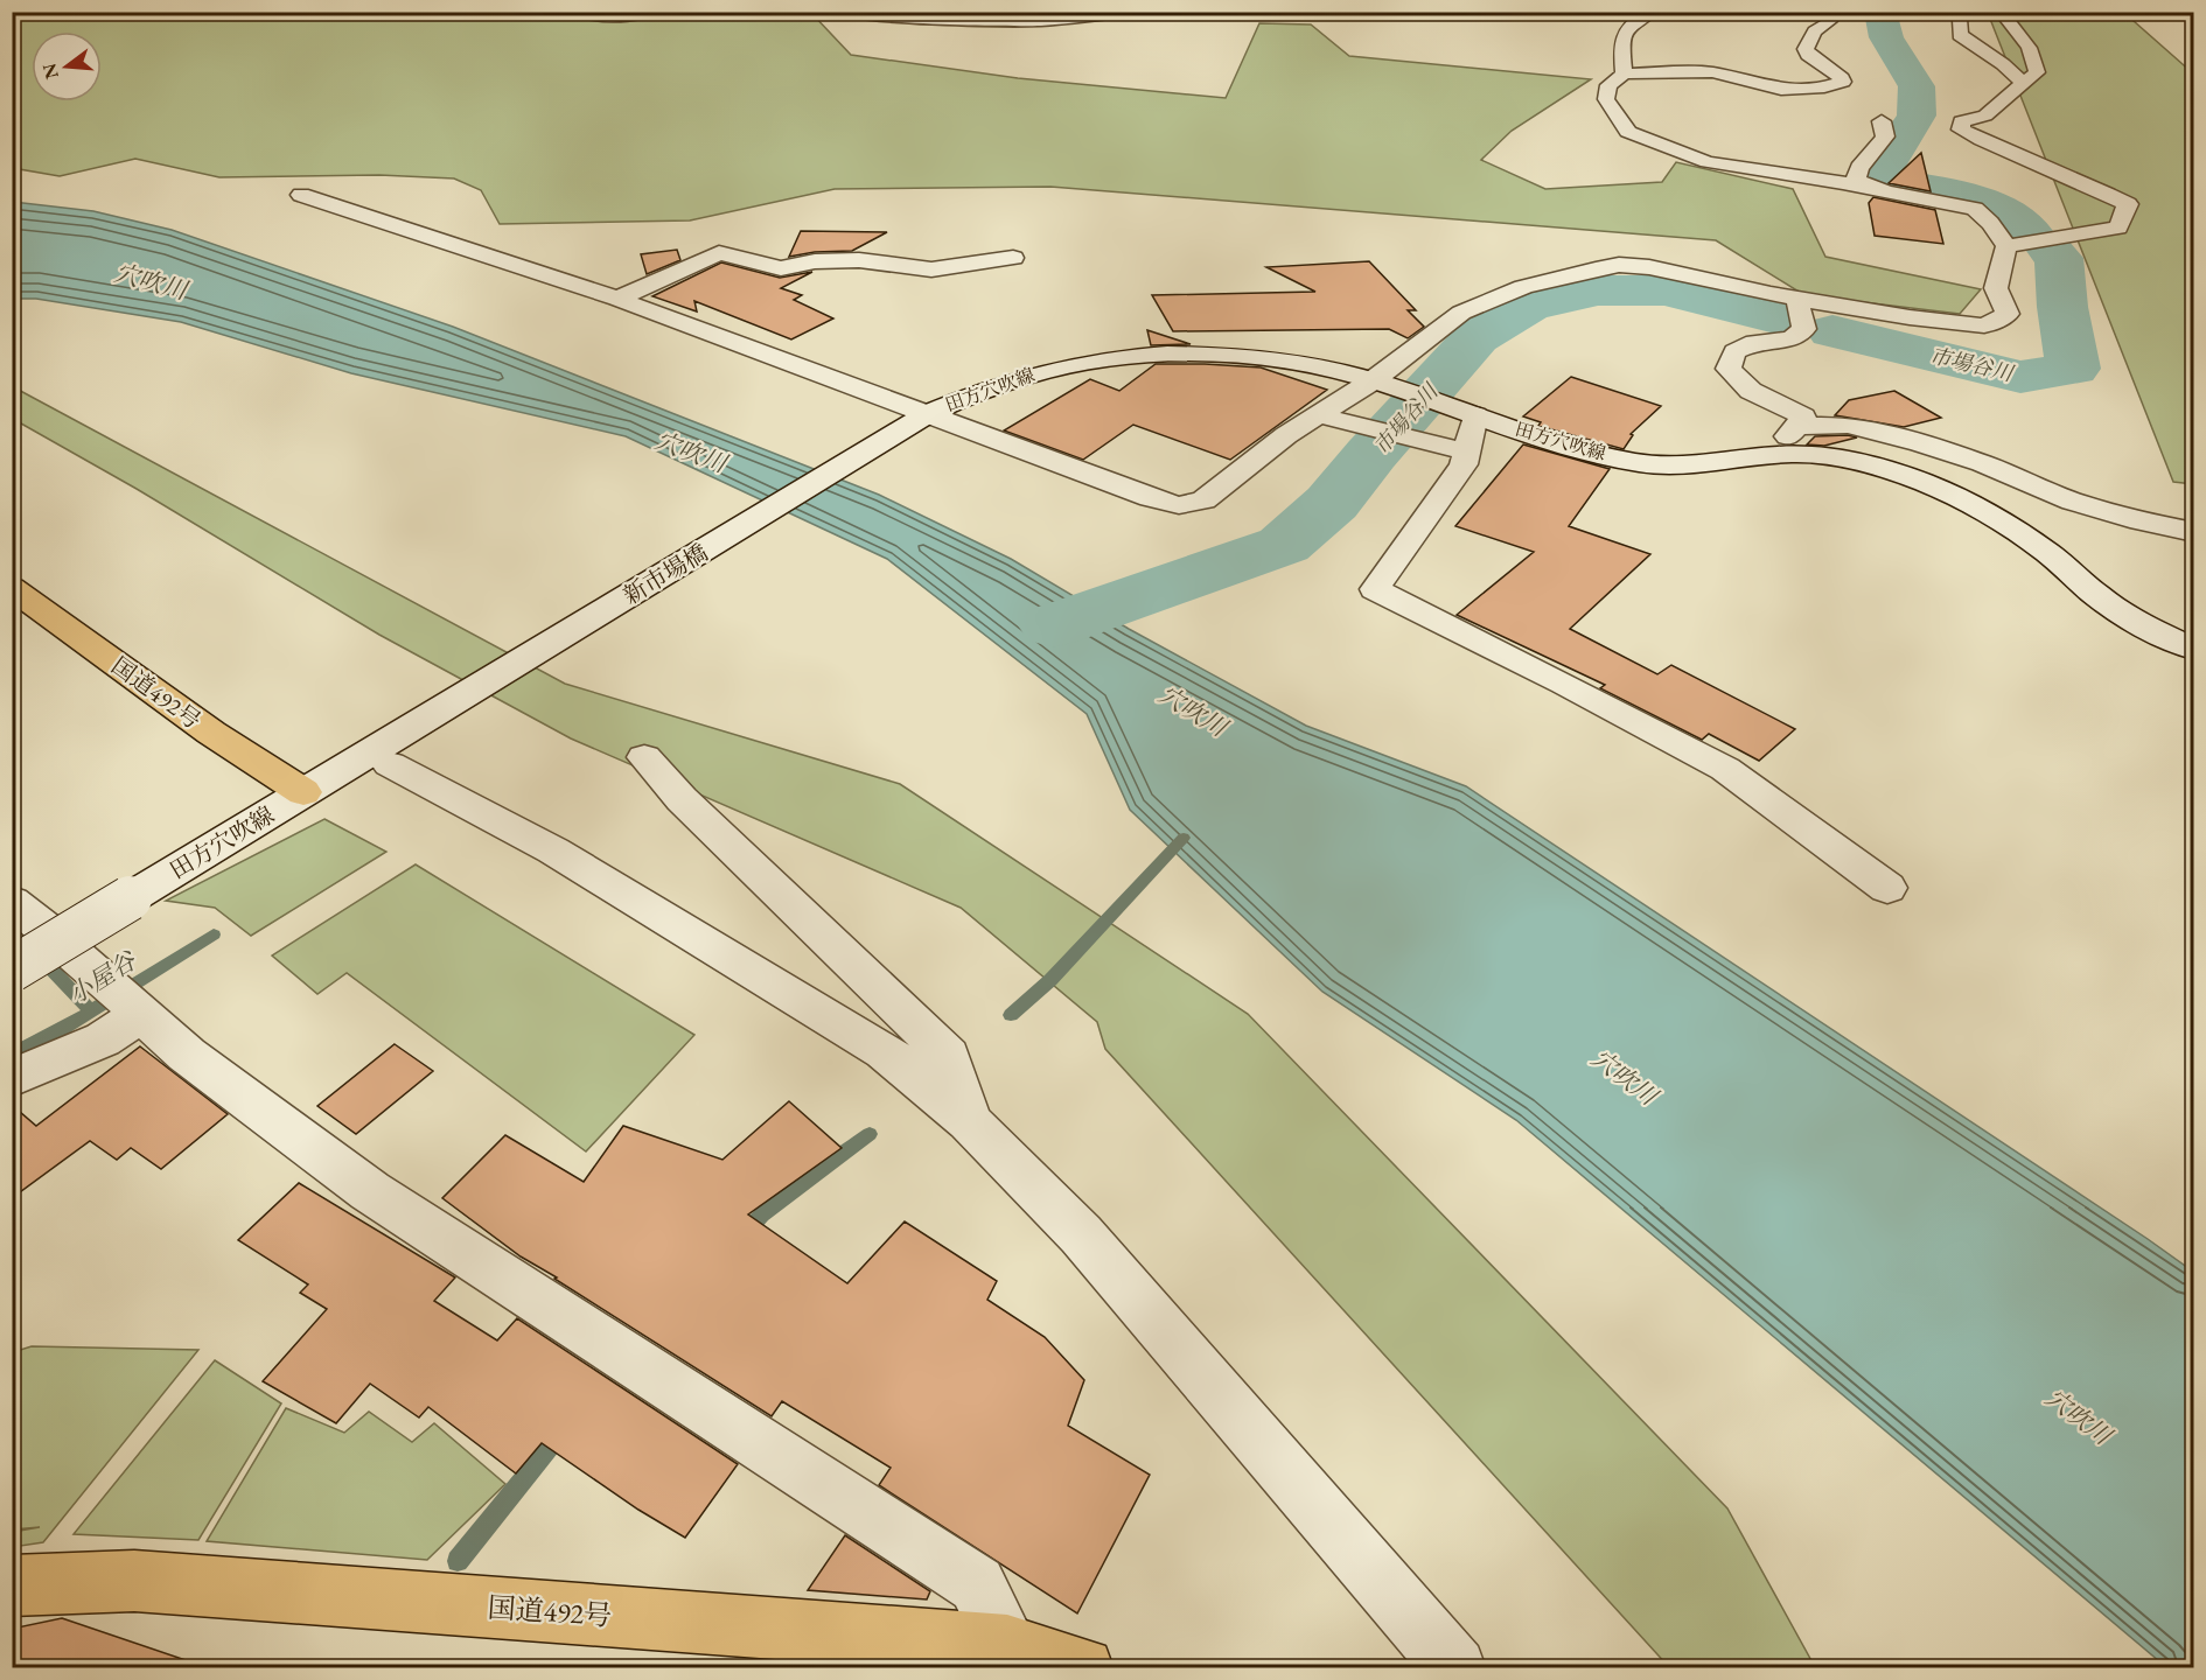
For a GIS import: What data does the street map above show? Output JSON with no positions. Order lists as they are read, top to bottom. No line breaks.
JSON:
{"streets":{"highway":["国道492号"],"street":["田方穴吹線","新市場橋"]},"crossings":[["田方穴吹線","新市場橋"],["田方穴吹線","国道492号"]],"water":["穴吹川","市場谷川","小屋谷"],"north":"left"}
